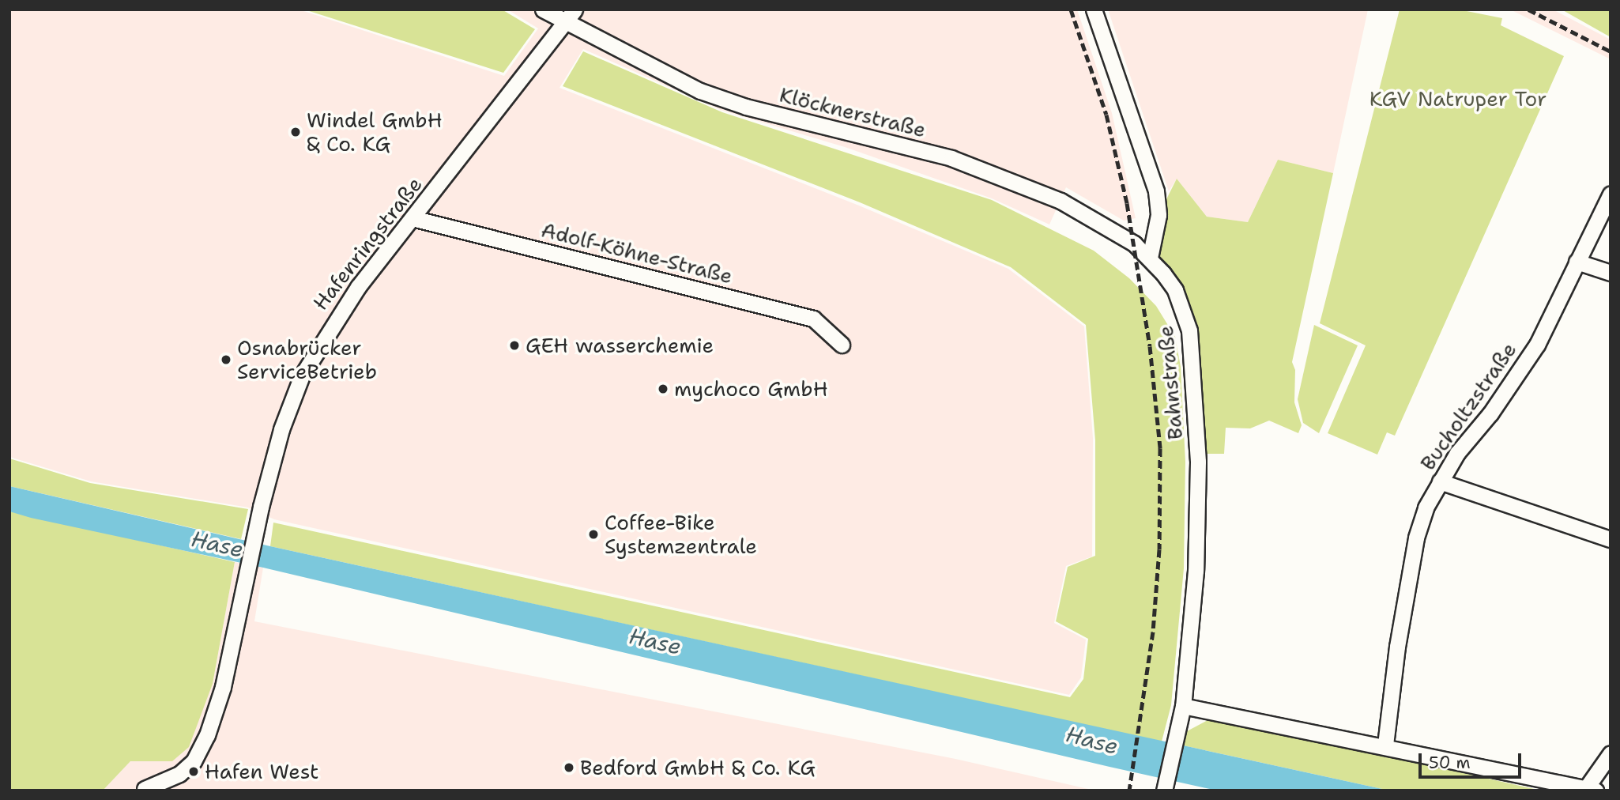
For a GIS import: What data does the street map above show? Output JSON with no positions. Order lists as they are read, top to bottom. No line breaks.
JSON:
{"streets":{"street":["Klöcknerstraße","Hafenringstraße","Adolf-Köhne-Straße","Bahnstraße","Bucholtzstraße"]},"crossings":[["Klöcknerstraße","Hafenringstraße"],["Klöcknerstraße","Bahnstraße"],["Hafenringstraße","Adolf-Köhne-Straße"]],"water":["Hase"],"parks":["KGV Natruper Tor"],"places":["Windel GmbH & Co. KG","GEH wasserchemie","Osnabrücker ServiceBetrieb","mychoco GmbH","Coffee-Bike Systemzentrale","Bedford GmbH & Co. KG","Hafen West"],"scale_bar":"50 m"}
